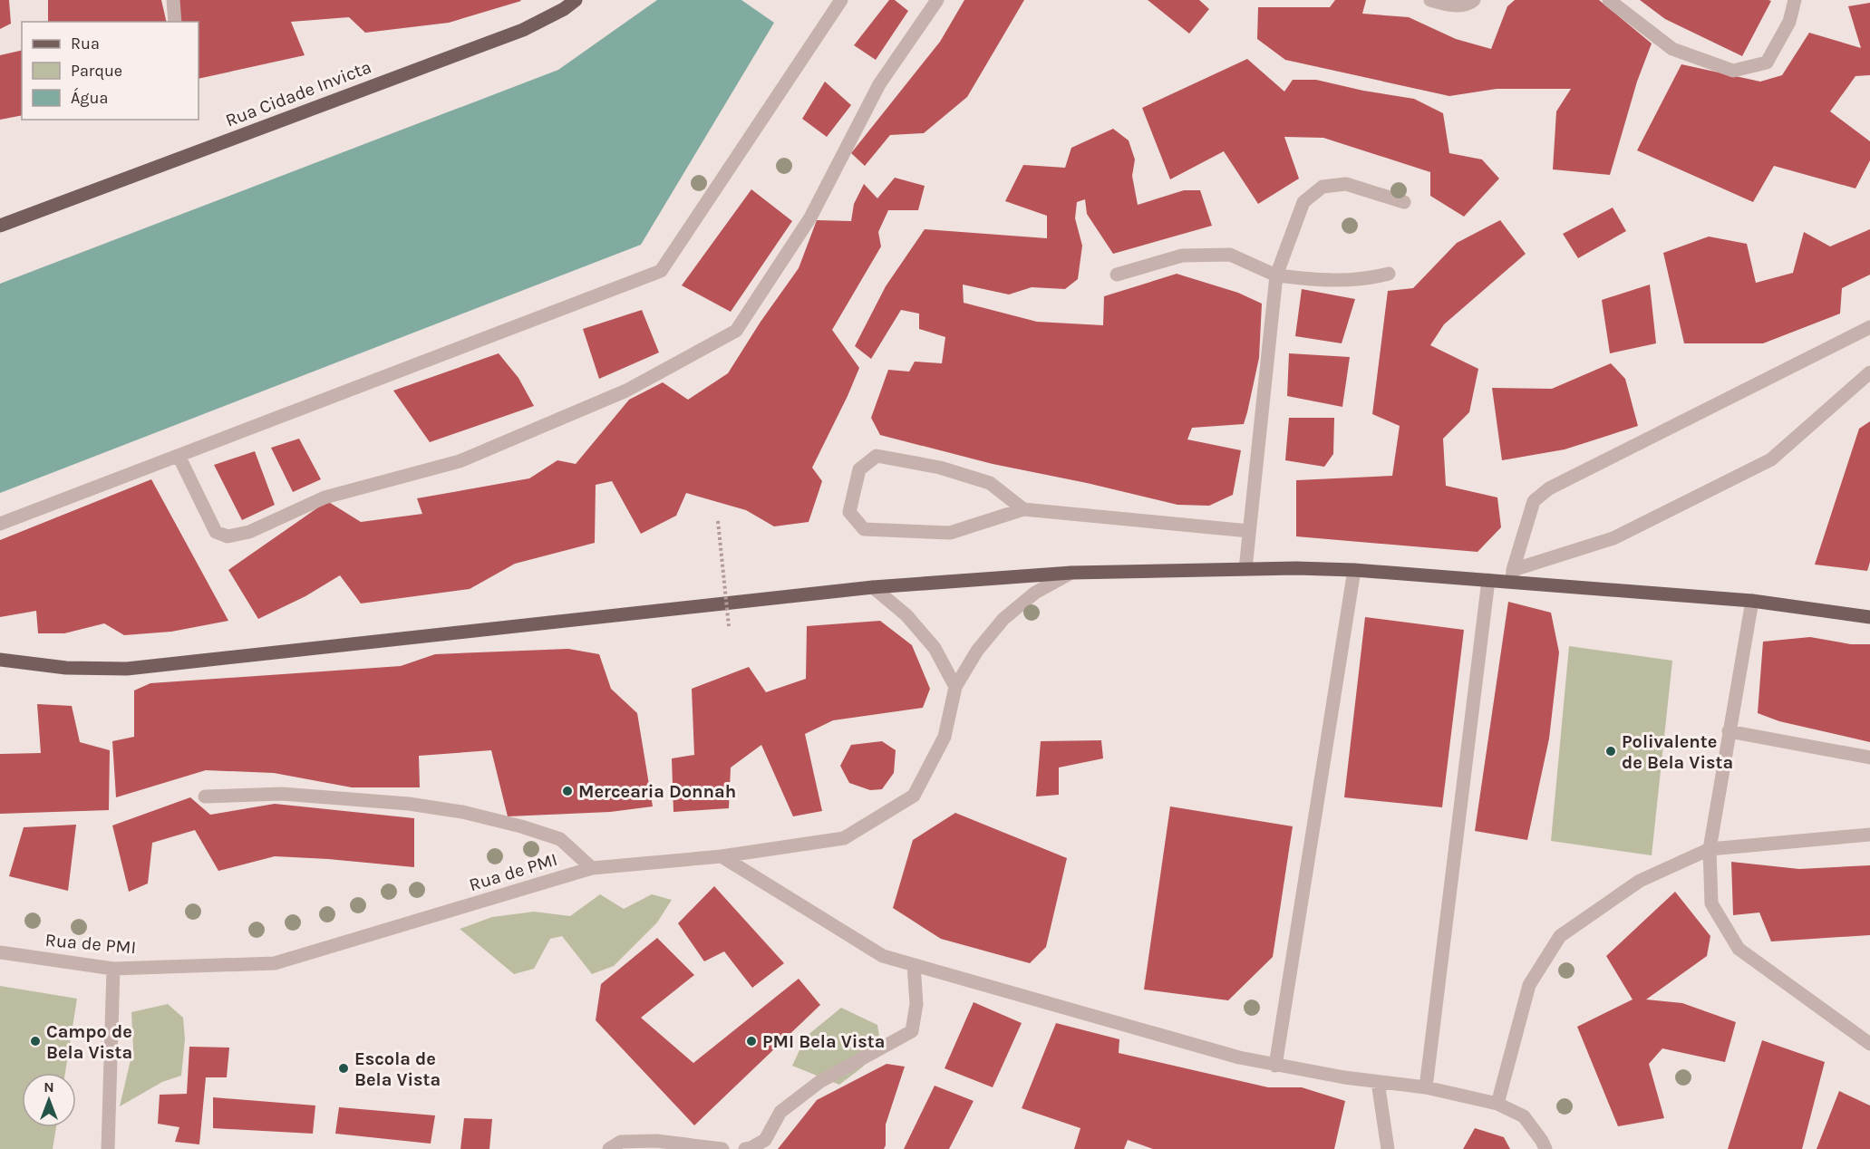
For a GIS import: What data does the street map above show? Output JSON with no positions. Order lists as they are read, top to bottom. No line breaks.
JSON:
{"streets":{"main road":["Rua Cidade Invicta"],"street":["Rua de PMI"]},"places":["Polivalente de Bela Vista","Mercearia Donnah","Campo de Bela Vista","PMI Bela Vista","Escola de Bela Vista"],"legend":["Rua","Parque","Água"],"north":"top"}
